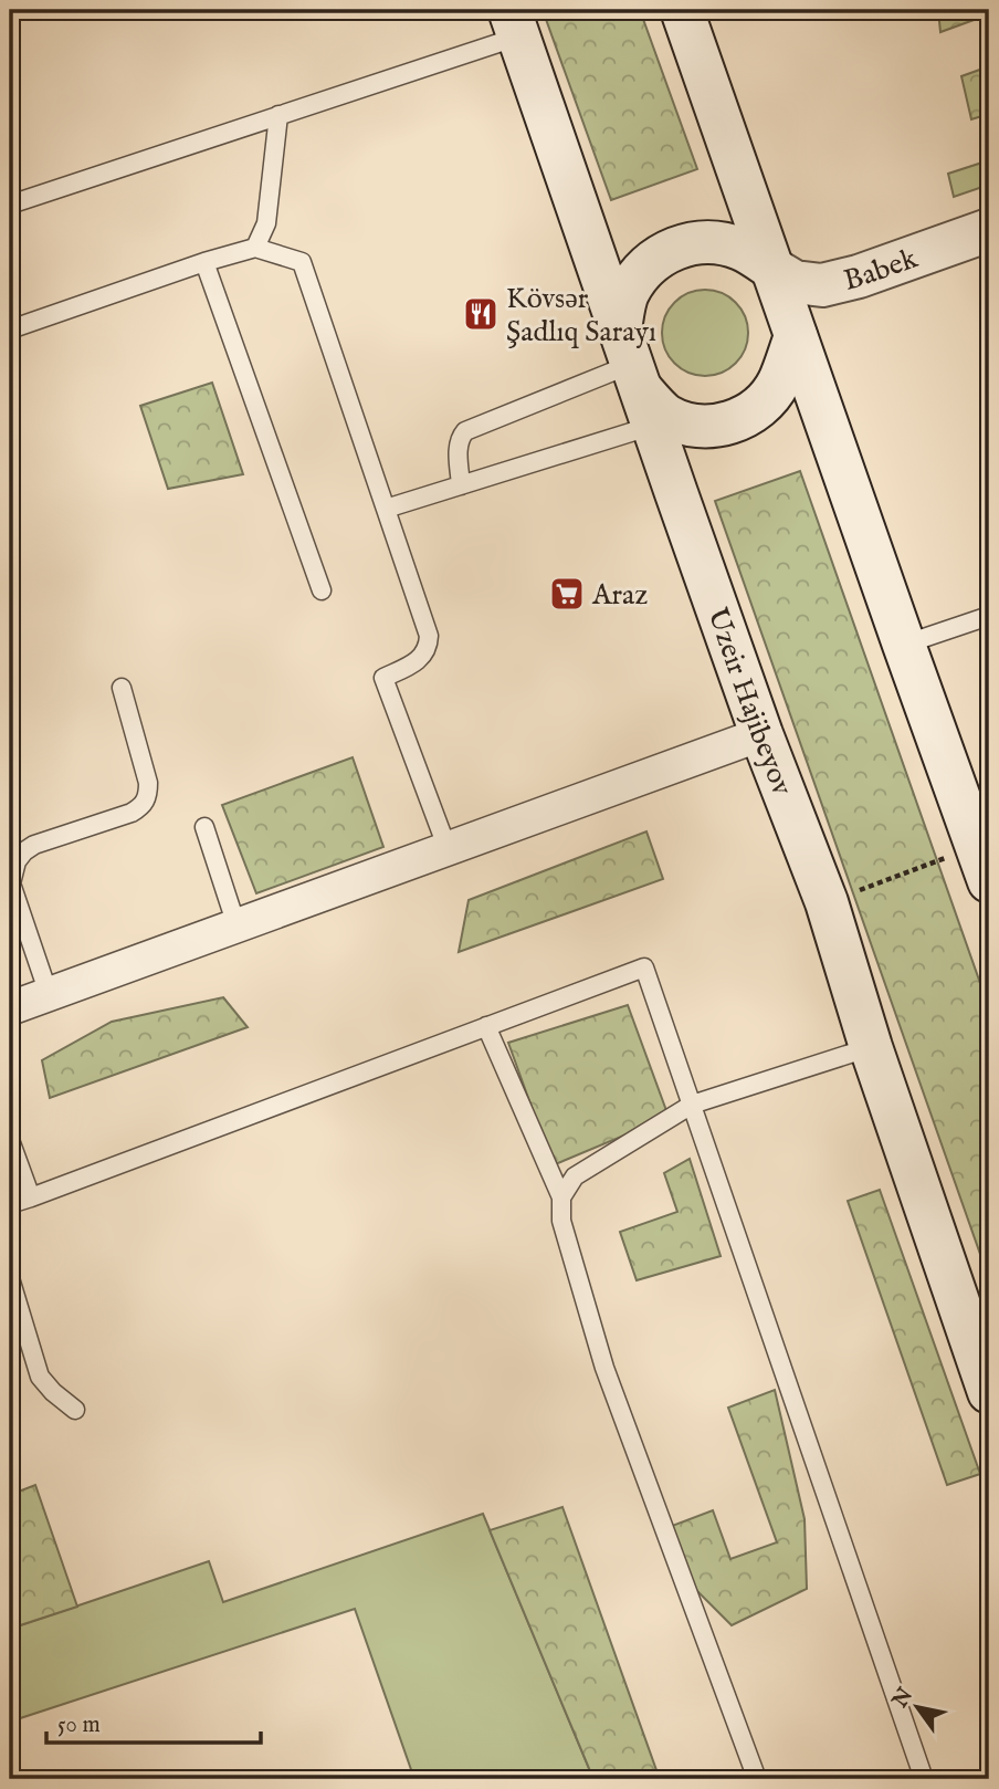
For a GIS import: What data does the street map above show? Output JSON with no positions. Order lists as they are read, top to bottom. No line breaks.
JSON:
{"streets":{"main road":["Babek","Uzeir Hajibeyov"]},"crossings":[["Babek","Uzeir Hajibeyov"]],"places":{"restaurant":["Kövsər Şadlıq Sarayı"],"supermarket":["Araz"]},"scale_bar":"50 m","north":"top left"}
